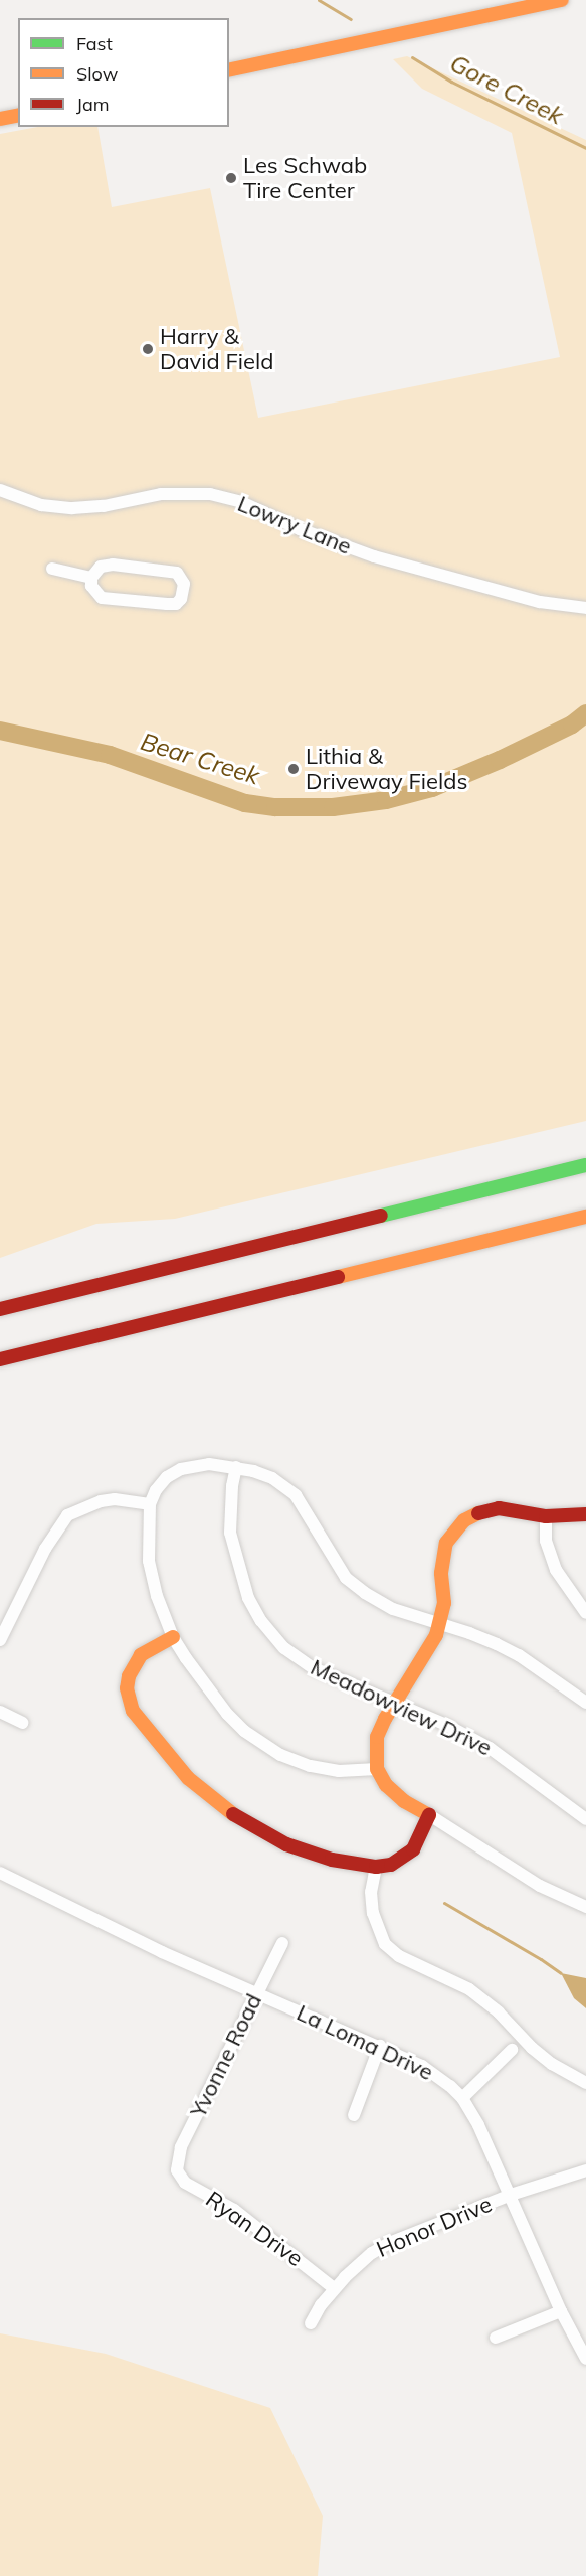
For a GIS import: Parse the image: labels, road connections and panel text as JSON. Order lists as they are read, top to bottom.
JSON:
{
  "streets": {
    "street": [
      "Lowry Lane",
      "Meadowview Drive",
      "La Loma Drive",
      "Yvonne Road",
      "Honor Drive",
      "Ryan Drive"
    ]
  },
  "crossings": [
    ["La Loma Drive", "Yvonne Road"],
    ["La Loma Drive", "Honor Drive"],
    ["Yvonne Road", "Ryan Drive"],
    ["Honor Drive", "Ryan Drive"]
  ],
  "water": ["Gore Creek", "Bear Creek"],
  "places": ["Les Schwab Tire Center", "Harry & David Field", "Lithia & Driveway Fields"],
  "legend": ["Fast", "Slow", "Jam"]
}
